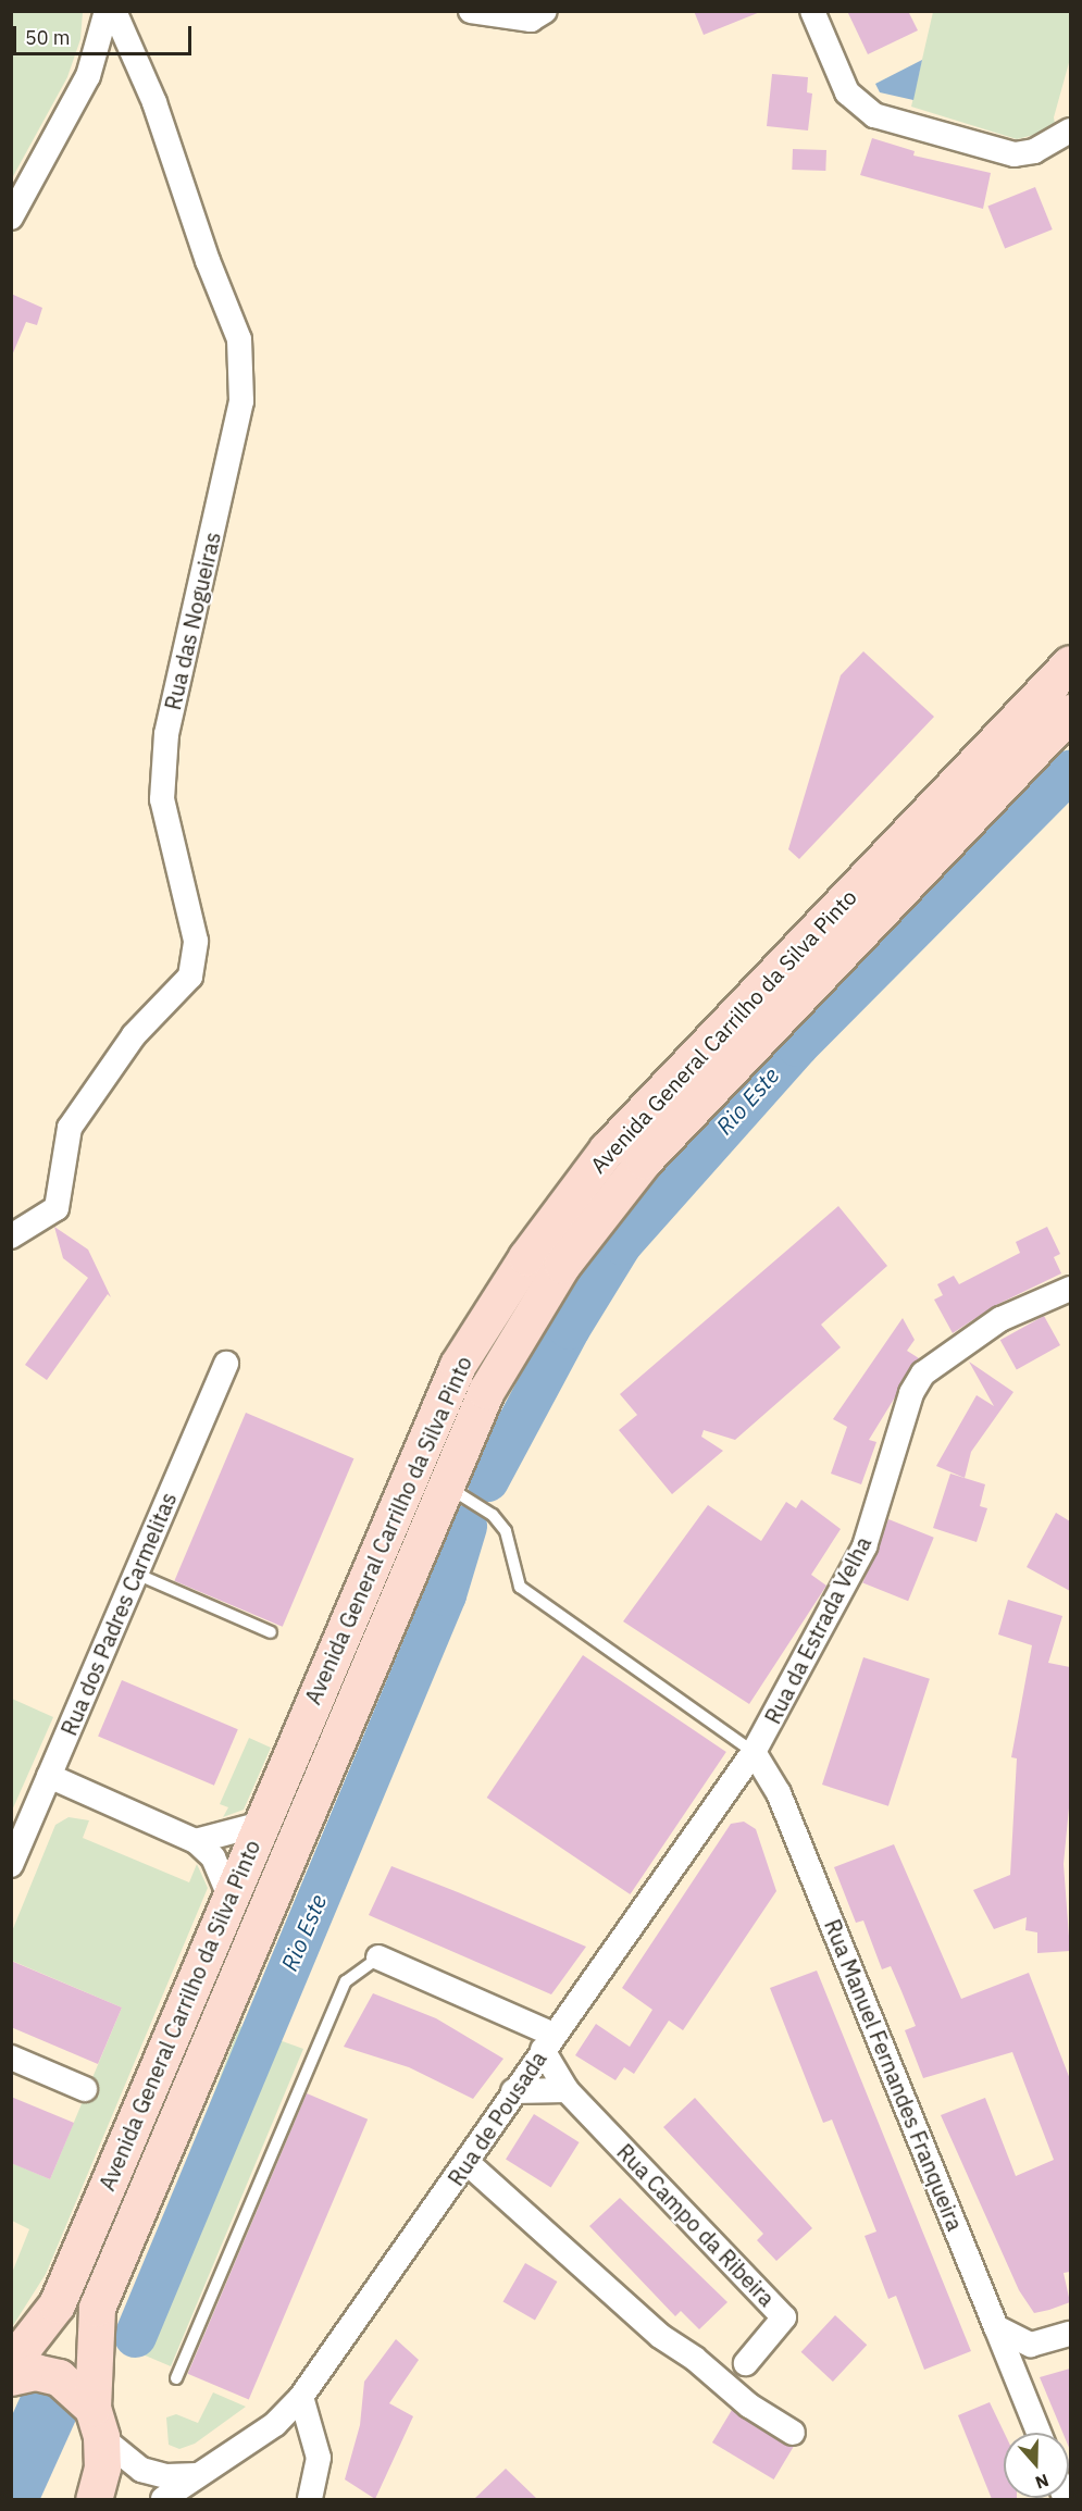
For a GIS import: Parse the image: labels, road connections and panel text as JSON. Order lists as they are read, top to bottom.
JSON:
{
  "streets": {
    "main road": ["Avenida General Carrilho da Silva Pinto"],
    "street": [
      "Rua das Nogueiras",
      "Rua dos Padres Carmelitas",
      "Rua da Estrada Velha",
      "Rua Manuel Fernandes Franqueira",
      "Rua de Pousada",
      "Rua Campo da Ribeira"
    ]
  },
  "crossings": [
    ["Rua da Estrada Velha", "Rua Manuel Fernandes Franqueira"],
    ["Rua da Estrada Velha", "Rua de Pousada"],
    ["Rua Manuel Fernandes Franqueira", "Rua de Pousada"],
    ["Rua de Pousada", "Rua Campo da Ribeira"]
  ],
  "water": ["Rio Este"],
  "scale_bar": "50 m",
  "north": "bottom"
}
